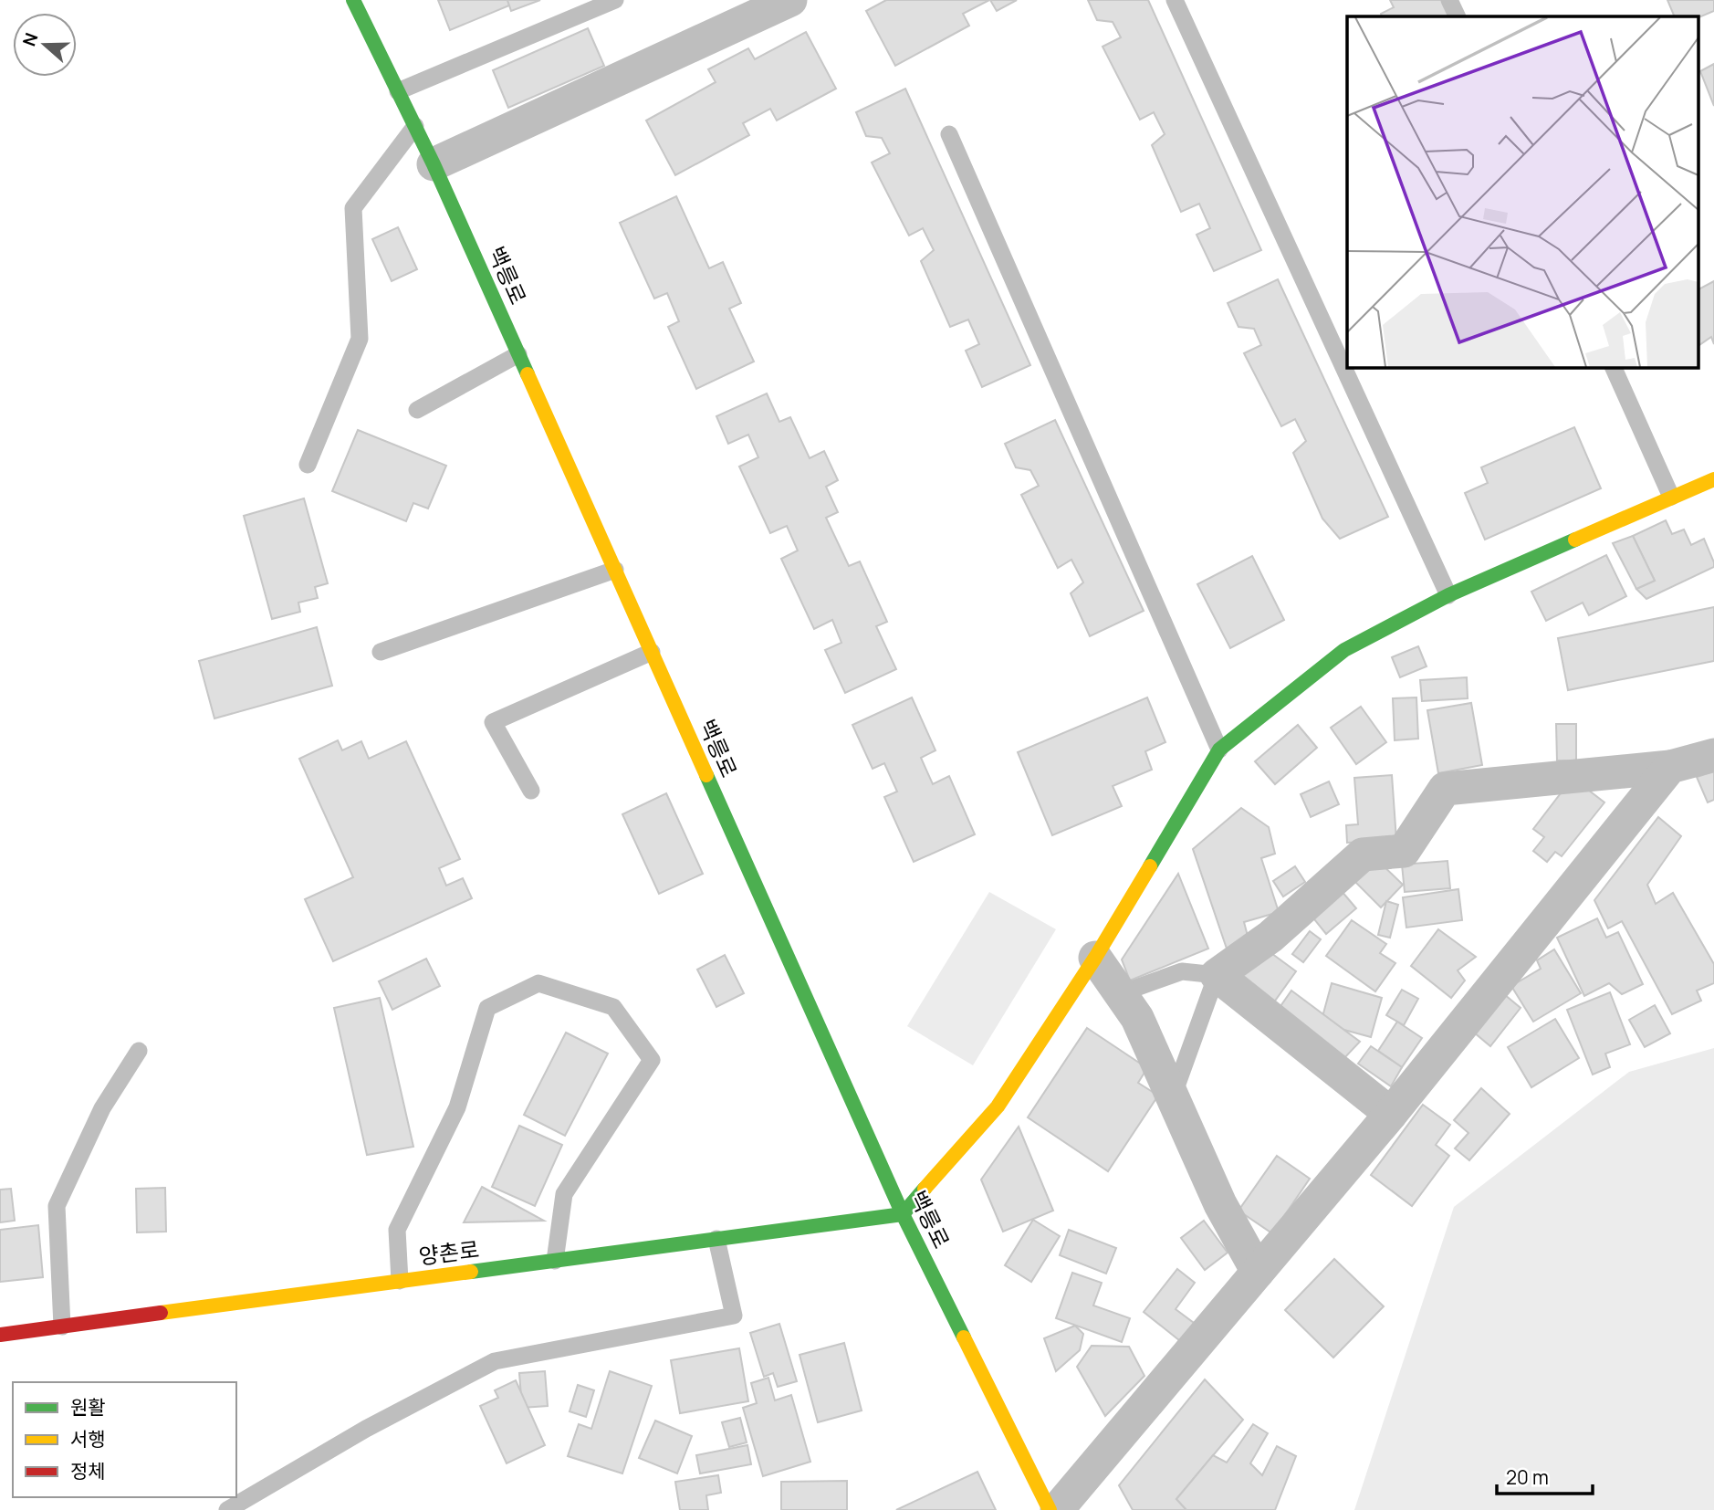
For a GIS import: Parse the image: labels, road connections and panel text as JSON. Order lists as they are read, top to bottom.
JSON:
{
  "streets": {
    "street": ["백릉로", "양촌로"]
  },
  "crossings": [
    ["백릉로", "양촌로"]
  ],
  "legend": ["원활", "서행", "정체"],
  "scale_bar": "20 m",
  "north": "left"
}
